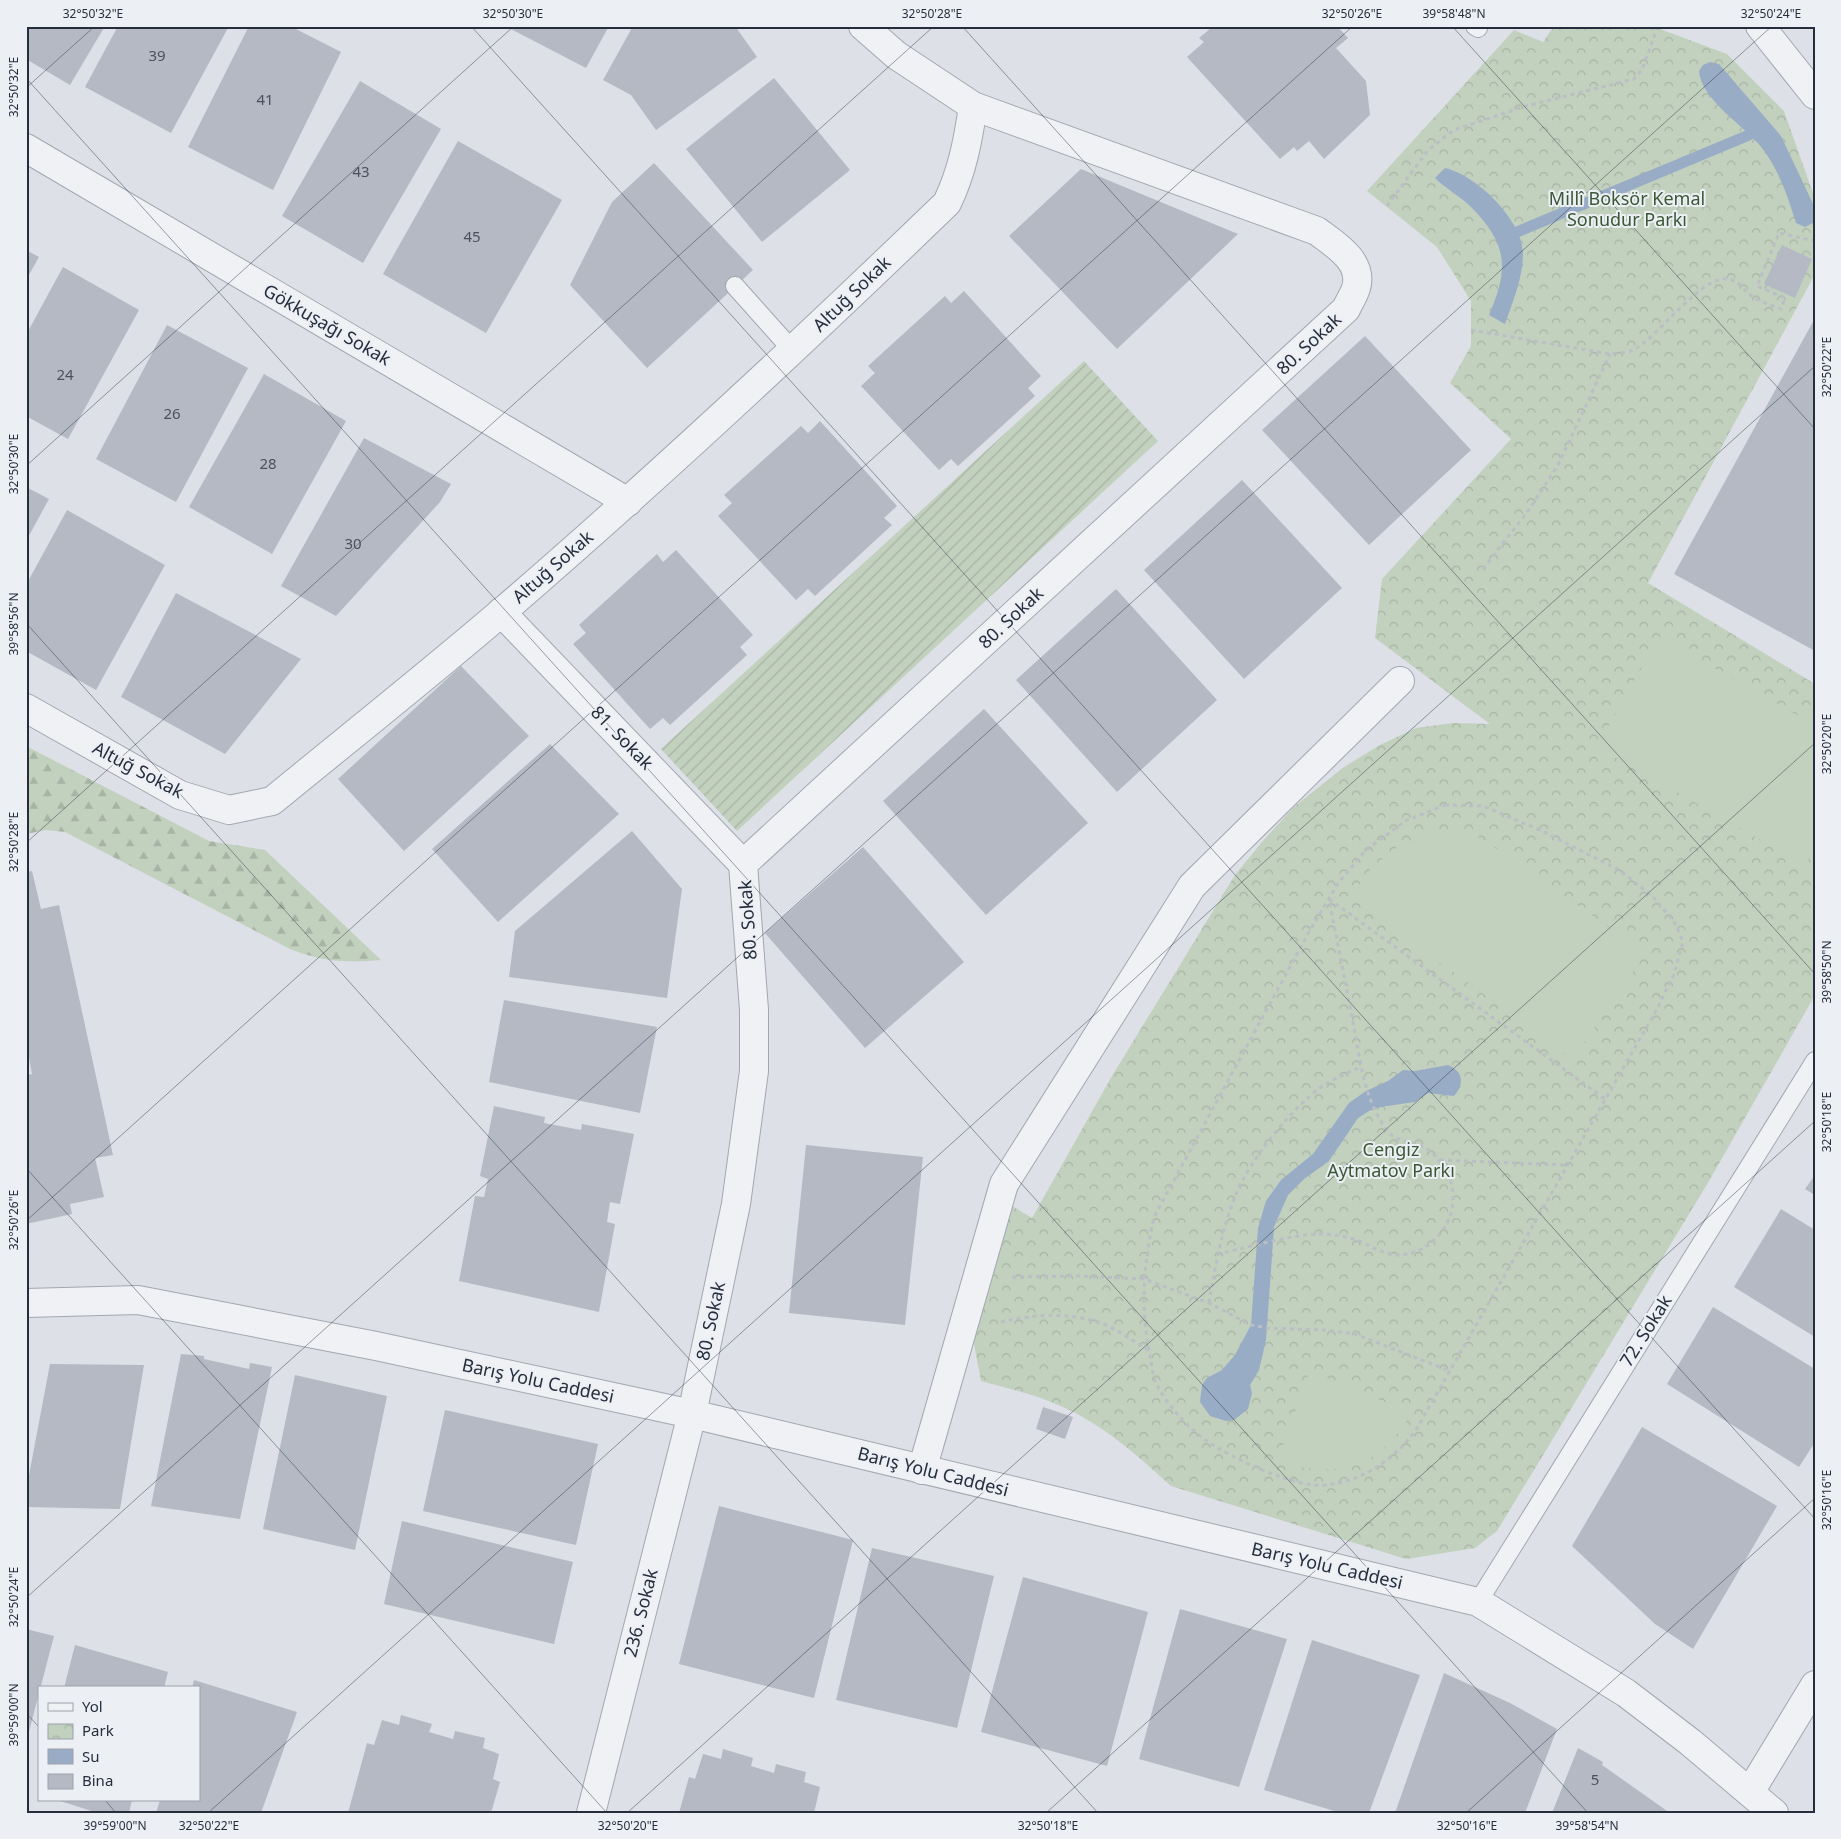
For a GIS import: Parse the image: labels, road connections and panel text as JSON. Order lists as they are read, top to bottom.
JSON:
{
  "streets": {
    "street": [
      "Altuğ Sokak",
      "Gökkuşağı Sokak",
      "80. Sokak",
      "81. Sokak",
      "Barış Yolu Caddesi",
      "236. Sokak"
    ],
    "lane": ["72. Sokak"]
  },
  "crossings": [
    ["Altuğ Sokak", "Gökkuşağı Sokak"],
    ["Altuğ Sokak", "80. Sokak"],
    ["Altuğ Sokak", "81. Sokak"],
    ["80. Sokak", "81. Sokak"],
    ["80. Sokak", "Barış Yolu Caddesi"],
    ["80. Sokak", "236. Sokak"],
    ["72. Sokak", "Barış Yolu Caddesi"],
    ["Barış Yolu Caddesi", "236. Sokak"]
  ],
  "parks": ["Millî Boksör Kemal Sonudur Parkı", "Cengiz Aytmatov Parkı"],
  "house_numbers": [
    "39",
    "41",
    "43",
    "45",
    "24",
    "26",
    "28",
    "30",
    "5"
  ],
  "legend": [
    "Yol",
    "Park",
    "Su",
    "Bina"
  ],
  "coordinates": [
    "32°50'32\"E",
    "32°50'30\"E",
    "32°50'28\"E",
    "32°50'26\"E",
    "39°58'48\"N",
    "32°50'24\"E",
    "32°50'22\"E",
    "39°58'56\"N",
    "32°50'20\"E",
    "39°58'50\"N",
    "32°50'18\"E",
    "32°50'16\"E",
    "39°59'00\"N",
    "39°58'54\"N"
  ]
}
